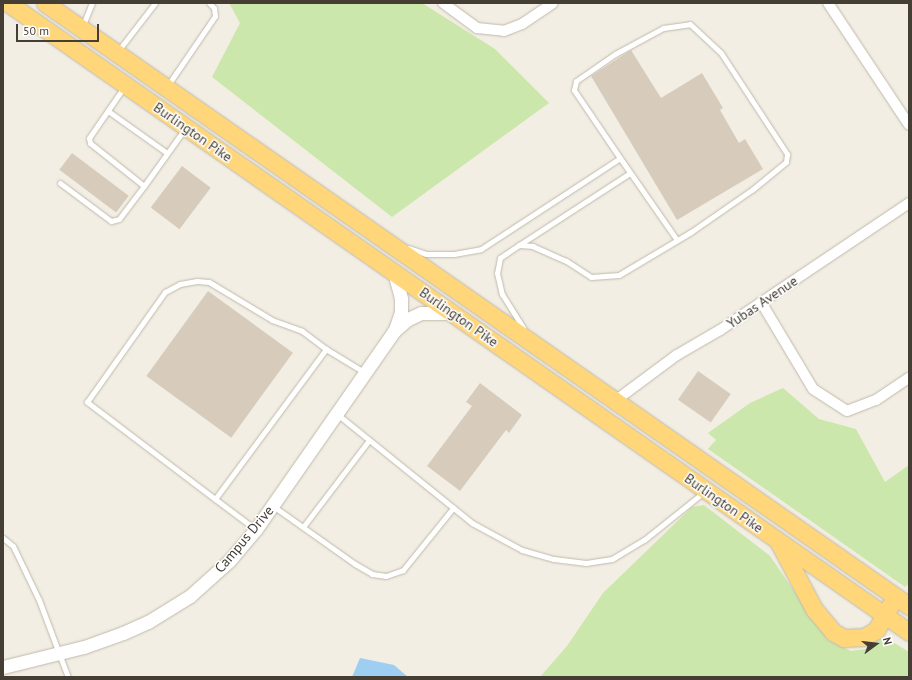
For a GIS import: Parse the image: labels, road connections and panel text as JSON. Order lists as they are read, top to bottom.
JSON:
{
  "streets": {
    "highway": ["Burlington Pike"],
    "street": ["Yubas Avenue", "Campus Drive"]
  },
  "crossings": [
    ["Burlington Pike", "Yubas Avenue"],
    ["Burlington Pike", "Campus Drive"]
  ],
  "scale_bar": "50 m",
  "north": "right"
}
